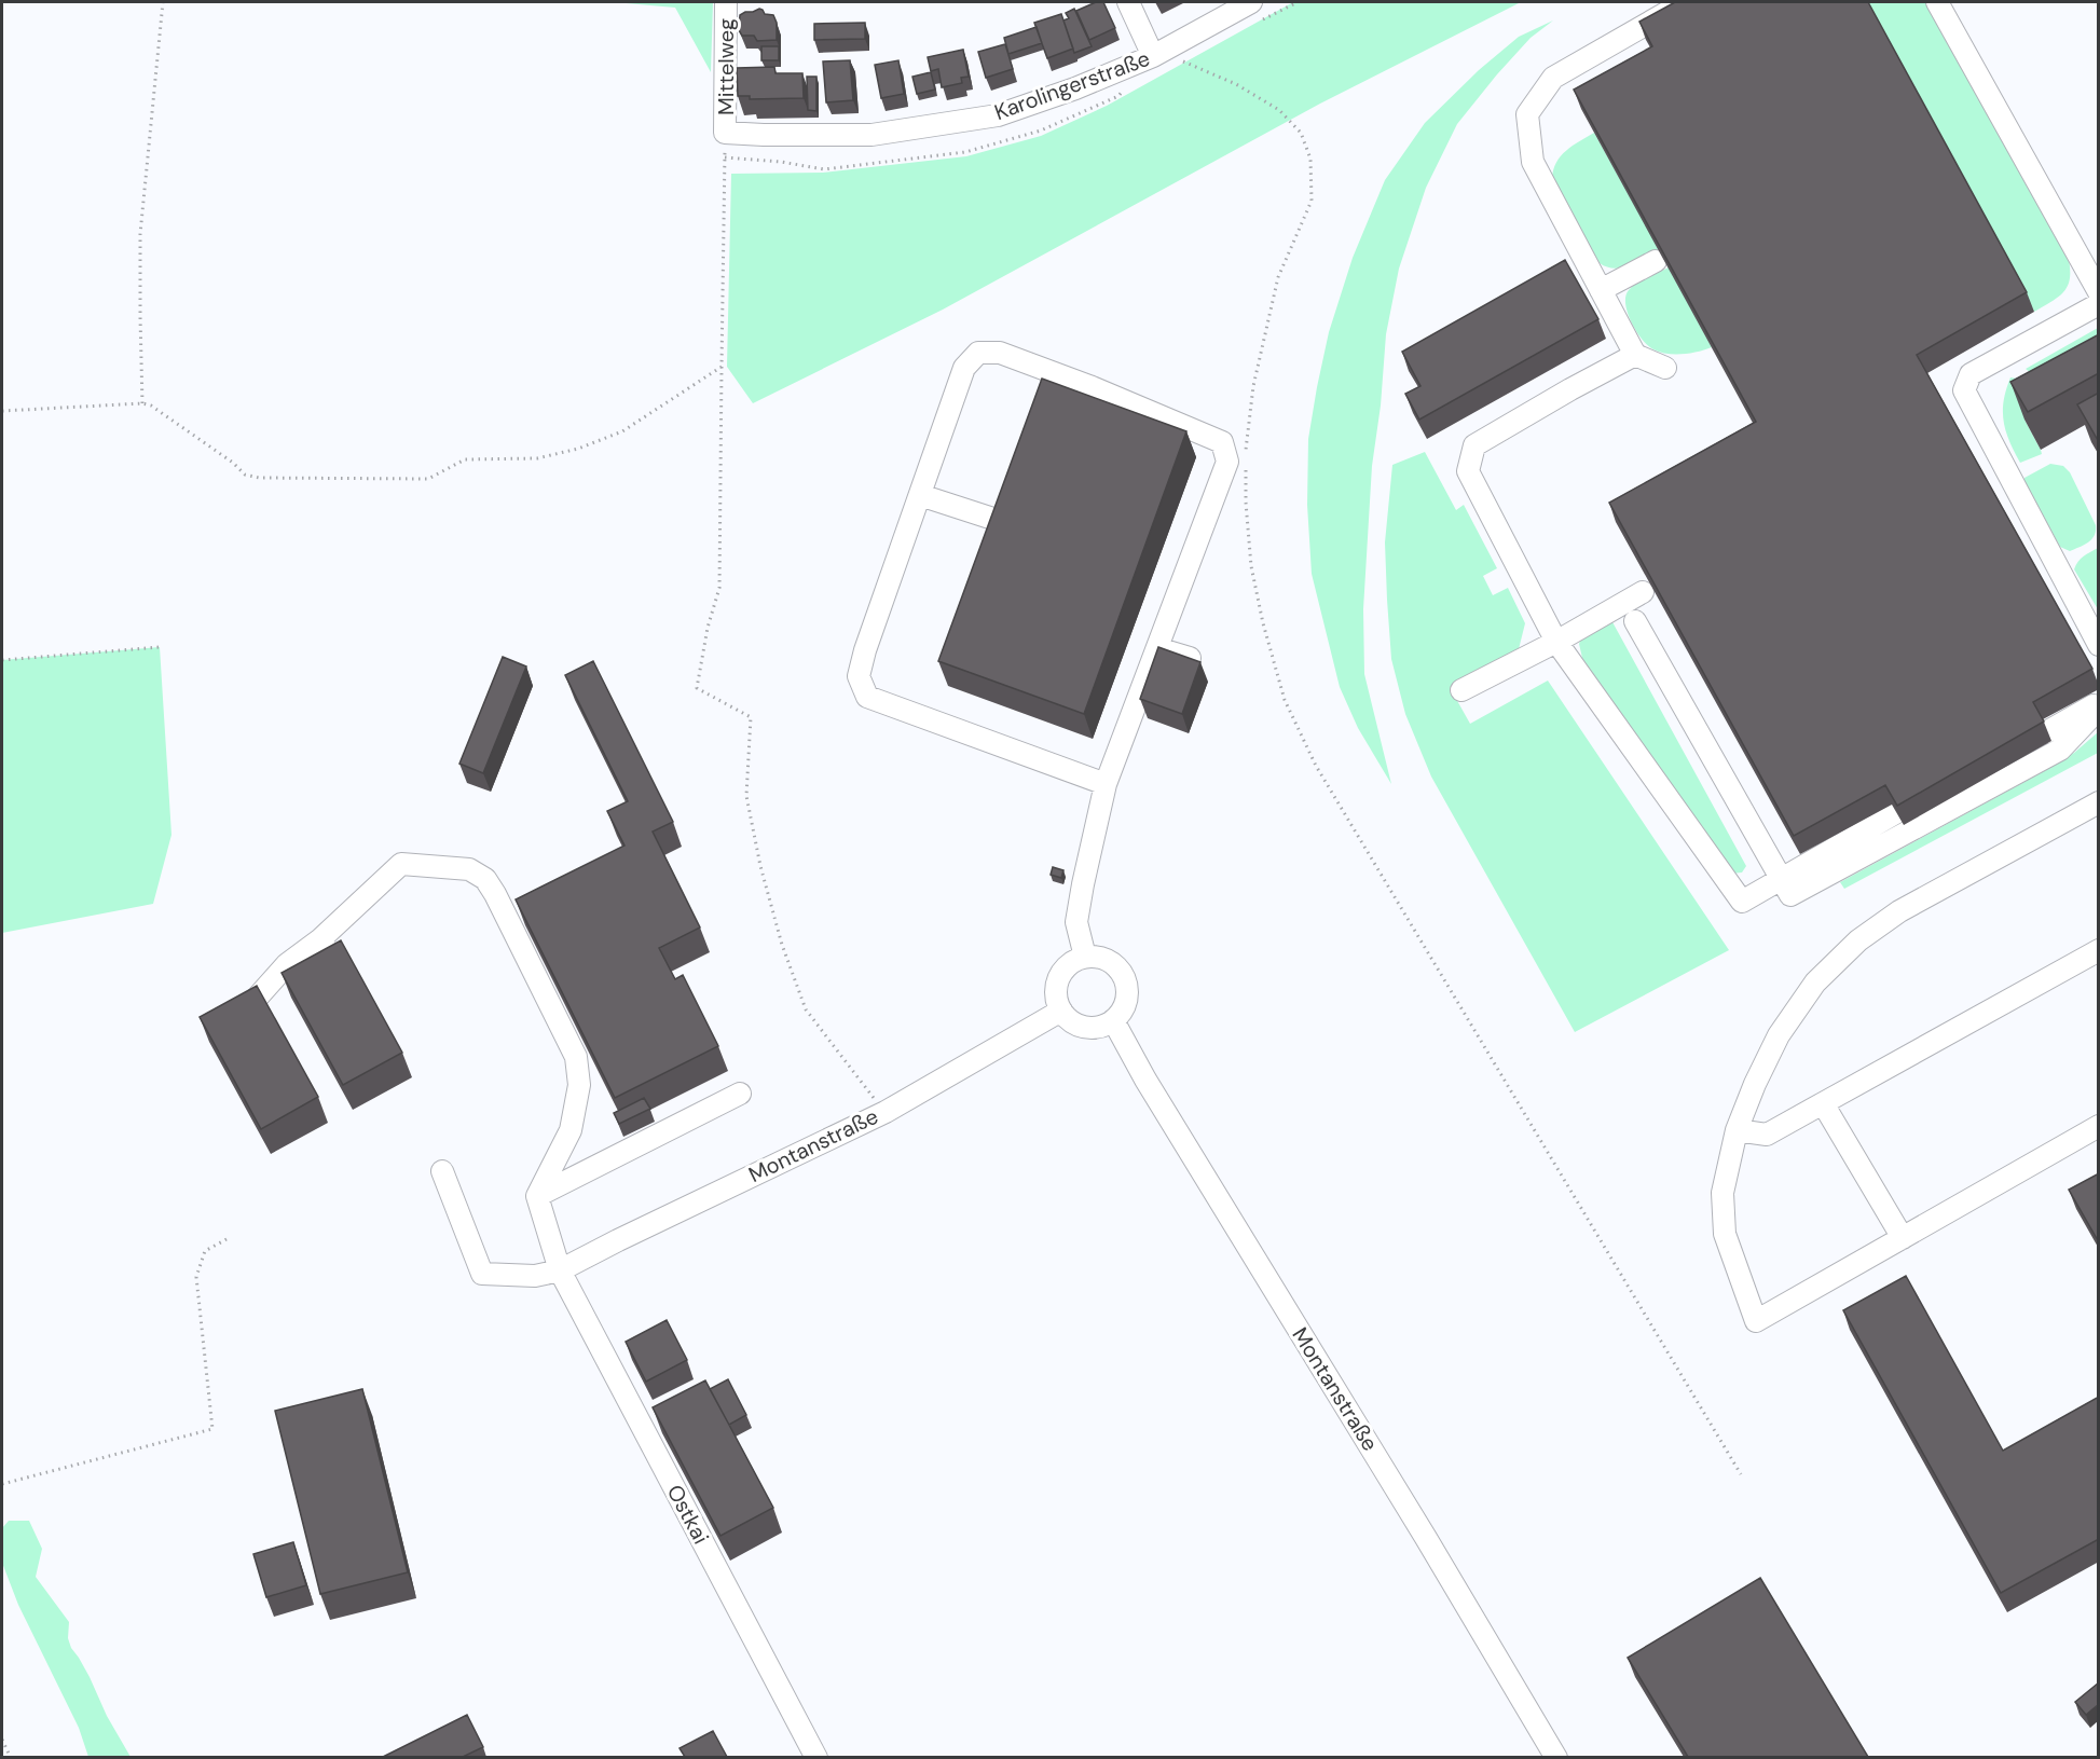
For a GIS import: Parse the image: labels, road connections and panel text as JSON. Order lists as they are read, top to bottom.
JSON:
{
  "streets": {
    "street": [
      "Mittelweg",
      "Karolingerstraße",
      "Montanstraße",
      "Ostkai"
    ]
  },
  "crossings": [
    ["Mittelweg", "Karolingerstraße"],
    ["Montanstraße", "Ostkai"]
  ]
}
